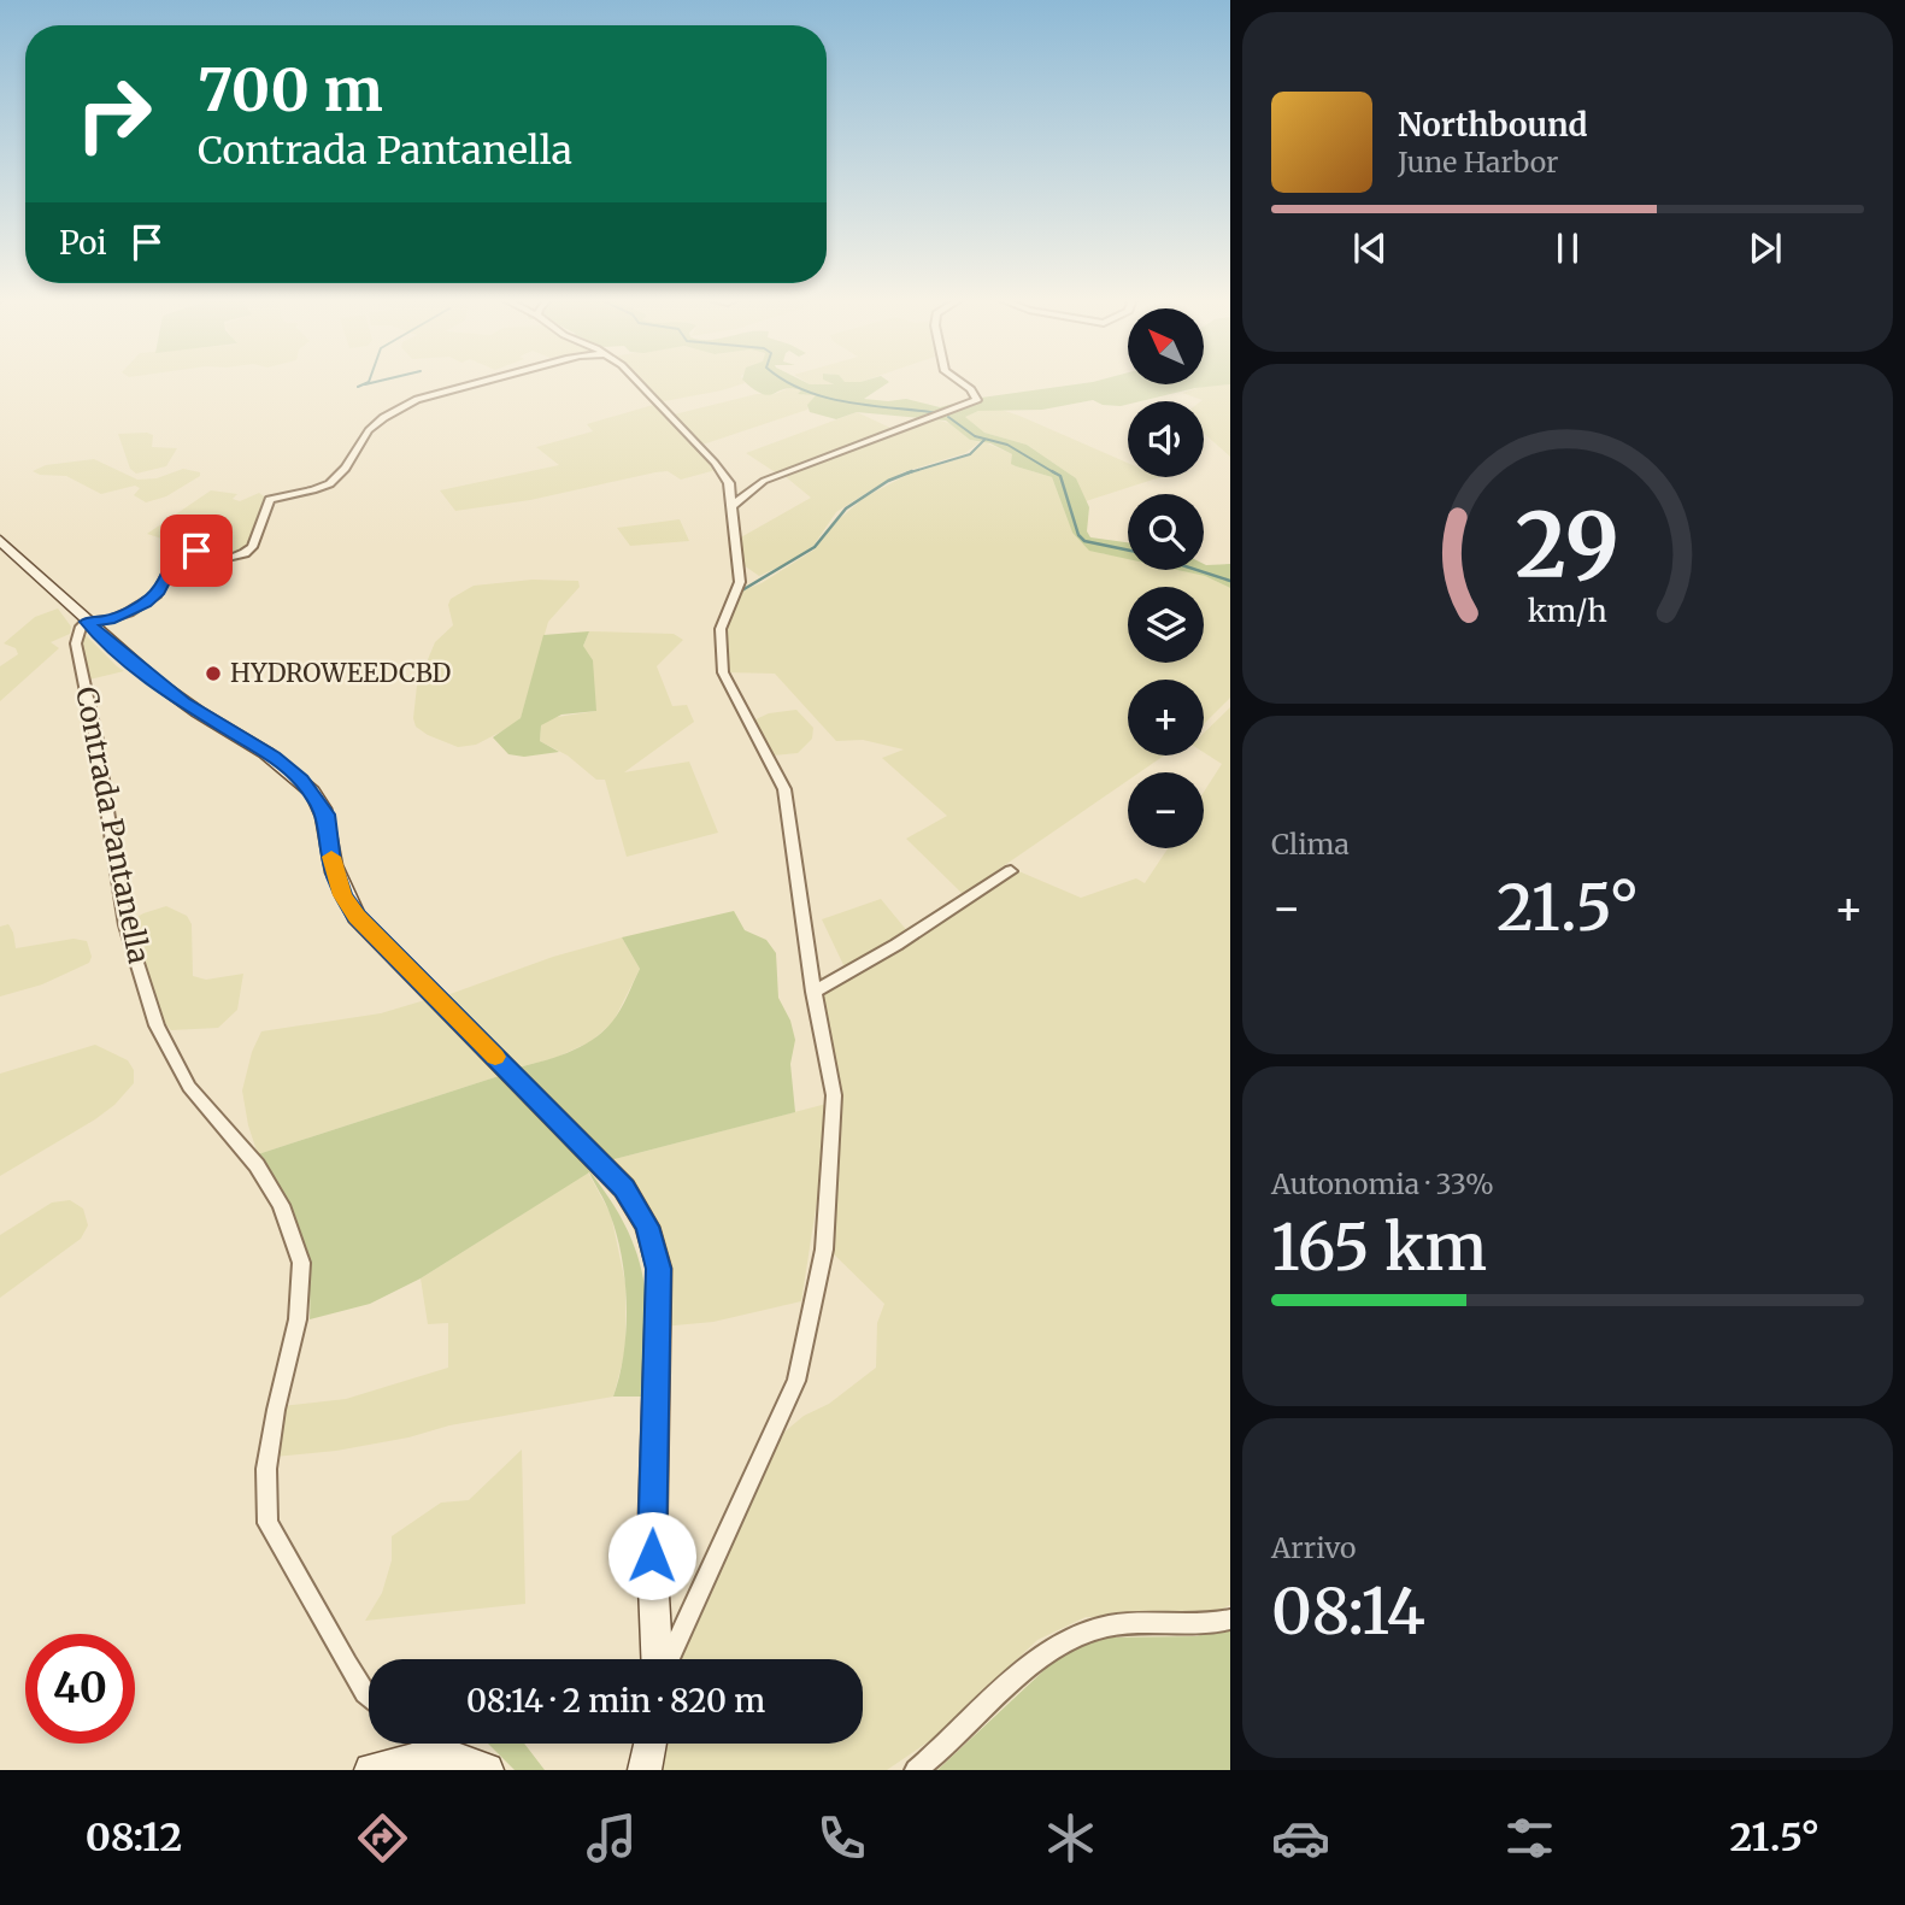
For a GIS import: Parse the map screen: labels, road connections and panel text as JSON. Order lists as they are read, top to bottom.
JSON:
{
  "streets": {
    "street": ["Contrada Pantanella"]
  },
  "places": ["HYDROWEEDCBD"],
  "north": "top left",
  "page": {
    "turn": ["700 m", "Contrada Pantanella"],
    "song": ["Northbound", "June Harbor"],
    "then": "Poi",
    "map_buttons": ["+", "−"],
    "tile": [
      "Clima",
      ["Autonomia · 33%", "165 km"],
      ["Arrivo", "08:14"]
    ],
    "heat": ["−", "21.5°", "+"],
    "limit": "40",
    "trip": "08:14 · 2 min · 820 m",
    "tabs": ["08:12", "21.5°"],
    "gauge": ["29", "km/h"]
  }
}
